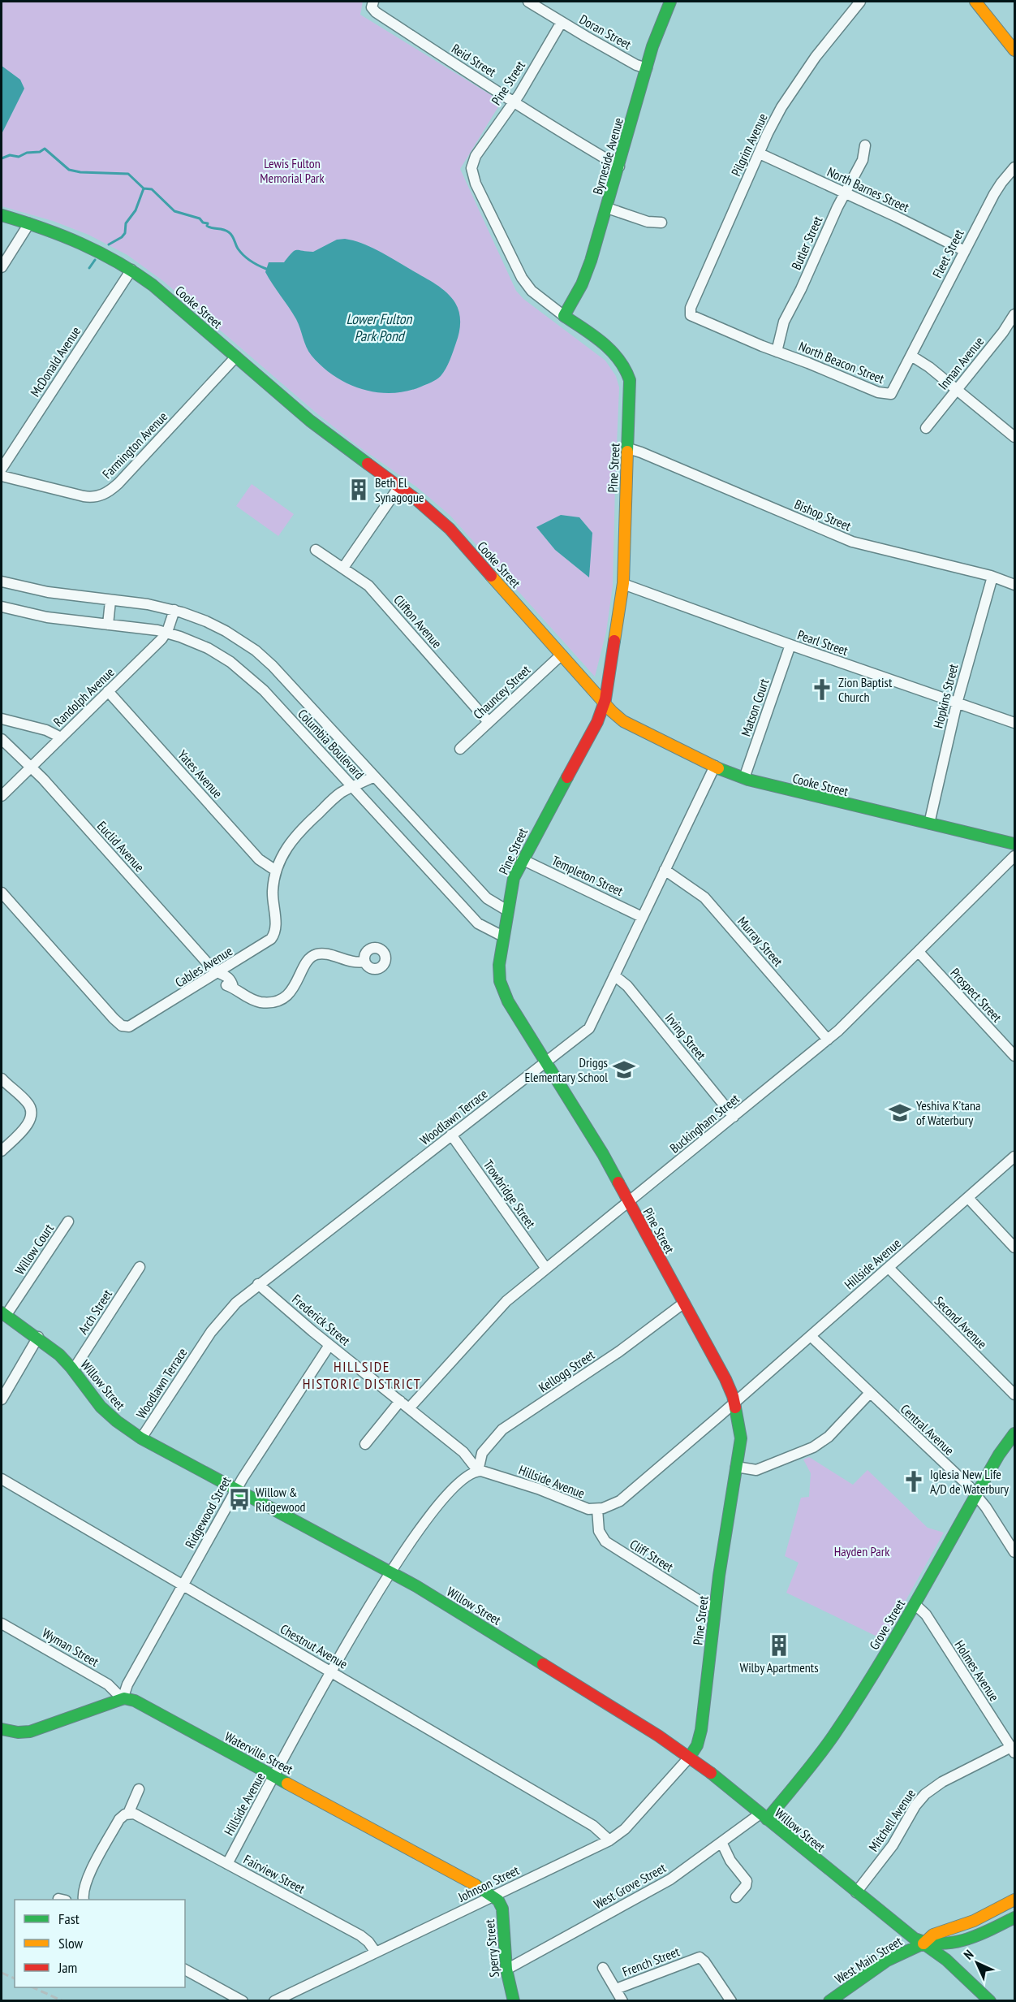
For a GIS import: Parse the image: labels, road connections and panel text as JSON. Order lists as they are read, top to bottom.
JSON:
{
  "streets": {
    "street": [
      "Doran Street",
      "Reid Street",
      "Pine Street",
      "Pilgrim Avenue",
      "Byrneside Avenue",
      "North Barnes Street",
      "Butler Street",
      "Fleet Street",
      "Cooke Street",
      "McDonald Avenue",
      "North Beacon Street",
      "Inman Avenue",
      "Farmington Avenue",
      "Bishop Street",
      "Clifton Avenue",
      "Pearl Street",
      "Chauncey Street",
      "Hopkins Street",
      "Randolph Avenue",
      "Matson Court",
      "Columbia Boulevard",
      "Yates Avenue",
      "Euclid Avenue",
      "Templeton Street",
      "Murray Street",
      "Cables Avenue",
      "Prospect Street",
      "Irving Street",
      "Woodlawn Terrace",
      "Buckingham Street",
      "Trowbridge Street",
      "Willow Court",
      "Hillside Avenue",
      "Arch Street",
      "Frederick Street",
      "Second Avenue",
      "Kellogg Street",
      "Willow Street",
      "Central Avenue",
      "Ridgewood Street",
      "Cliff Street",
      "Grove Street",
      "Chestnut Avenue",
      "Wyman Street",
      "Holmes Avenue",
      "Waterville Street",
      "Mitchell Avenue",
      "Fairview Street",
      "Johnson Street",
      "West Grove Street",
      "Sperry Street",
      "West Main Street",
      "French Street"
    ]
  },
  "crossings": [
    ["Doran Street", "Pine Street"],
    ["Doran Street", "Byrneside Avenue"],
    ["Reid Street", "Pine Street"],
    ["Reid Street", "Byrneside Avenue"],
    ["Pine Street", "Byrneside Avenue"],
    ["Pine Street", "Cooke Street"],
    ["Pine Street", "Bishop Street"],
    ["Pine Street", "Pearl Street"],
    ["Pine Street", "Columbia Boulevard"],
    ["Pine Street", "Templeton Street"],
    ["Pine Street", "Woodlawn Terrace"],
    ["Pine Street", "Buckingham Street"],
    ["Pine Street", "Hillside Avenue"],
    ["Pine Street", "Kellogg Street"],
    ["Pine Street", "Willow Street"],
    ["Pine Street", "Cliff Street"],
    ["Pine Street", "Johnson Street"],
    ["Pilgrim Avenue", "North Barnes Street"],
    ["Pilgrim Avenue", "North Beacon Street"],
    ["North Barnes Street", "Butler Street"],
    ["North Barnes Street", "Fleet Street"],
    ["Butler Street", "North Beacon Street"],
    ["Fleet Street", "North Beacon Street"],
    ["Cooke Street", "McDonald Avenue"],
    ["Cooke Street", "Farmington Avenue"],
    ["Cooke Street", "Chauncey Street"],
    ["Cooke Street", "Hopkins Street"],
    ["Cooke Street", "Matson Court"],
    ["Cooke Street", "Woodlawn Terrace"],
    ["Bishop Street", "Hopkins Street"],
    ["Clifton Avenue", "Chauncey Street"],
    ["Pearl Street", "Hopkins Street"],
    ["Pearl Street", "Matson Court"],
    ["Randolph Avenue", "Columbia Boulevard"],
    ["Randolph Avenue", "Yates Avenue"],
    ["Randolph Avenue", "Euclid Avenue"],
    ["Columbia Boulevard", "Cables Avenue"],
    ["Yates Avenue", "Cables Avenue"],
    ["Euclid Avenue", "Cables Avenue"],
    ["Templeton Street", "Woodlawn Terrace"],
    ["Murray Street", "Woodlawn Terrace"],
    ["Murray Street", "Buckingham Street"],
    ["Prospect Street", "Buckingham Street"],
    ["Irving Street", "Woodlawn Terrace"],
    ["Irving Street", "Buckingham Street"],
    ["Woodlawn Terrace", "Trowbridge Street"],
    ["Woodlawn Terrace", "Frederick Street"],
    ["Woodlawn Terrace", "Willow Street"],
    ["Buckingham Street", "Trowbridge Street"],
    ["Buckingham Street", "Frederick Street"],
    ["Willow Court", "Willow Street"],
    ["Hillside Avenue", "Frederick Street"],
    ["Hillside Avenue", "Second Avenue"],
    ["Hillside Avenue", "Kellogg Street"],
    ["Hillside Avenue", "Willow Street"],
    ["Hillside Avenue", "Central Avenue"],
    ["Hillside Avenue", "Cliff Street"],
    ["Hillside Avenue", "Chestnut Avenue"],
    ["Hillside Avenue", "Waterville Street"],
    ["Hillside Avenue", "Fairview Street"],
    ["Arch Street", "Willow Street"],
    ["Frederick Street", "Kellogg Street"],
    ["Frederick Street", "Ridgewood Street"],
    ["Willow Street", "Ridgewood Street"],
    ["Willow Street", "Grove Street"],
    ["Willow Street", "Mitchell Avenue"],
    ["Willow Street", "Johnson Street"],
    ["Willow Street", "West Grove Street"],
    ["Willow Street", "West Main Street"],
    ["Central Avenue", "Grove Street"],
    ["Ridgewood Street", "Chestnut Avenue"],
    ["Ridgewood Street", "Wyman Street"],
    ["Ridgewood Street", "Waterville Street"],
    ["Grove Street", "Holmes Avenue"],
    ["Grove Street", "West Grove Street"],
    ["Chestnut Avenue", "Johnson Street"],
    ["Wyman Street", "Waterville Street"],
    ["Holmes Avenue", "Mitchell Avenue"],
    ["Waterville Street", "Johnson Street"],
    ["Waterville Street", "Sperry Street"],
    ["Fairview Street", "Johnson Street"],
    ["Johnson Street", "Sperry Street"],
    ["West Grove Street", "Sperry Street"]
  ],
  "districts": ["HILLSIDE HISTORIC DISTRICT"],
  "water": ["Lower Fulton Park Pond"],
  "parks": ["Lewis Fulton Memorial Park", "Hayden Park"],
  "places": {
    "building": ["Beth El Synagogue", "Wilby Apartments"],
    "church": ["Zion Baptist Church", "Iglesia New Life A/D de Waterbury"],
    "school or university": ["Driggs Elementary School", "Yeshiva K’tana of Waterbury"],
    "bus stop": ["Willow & Ridgewood"]
  },
  "legend": ["Fast", "Slow", "Jam"],
  "north": "top left"
}
